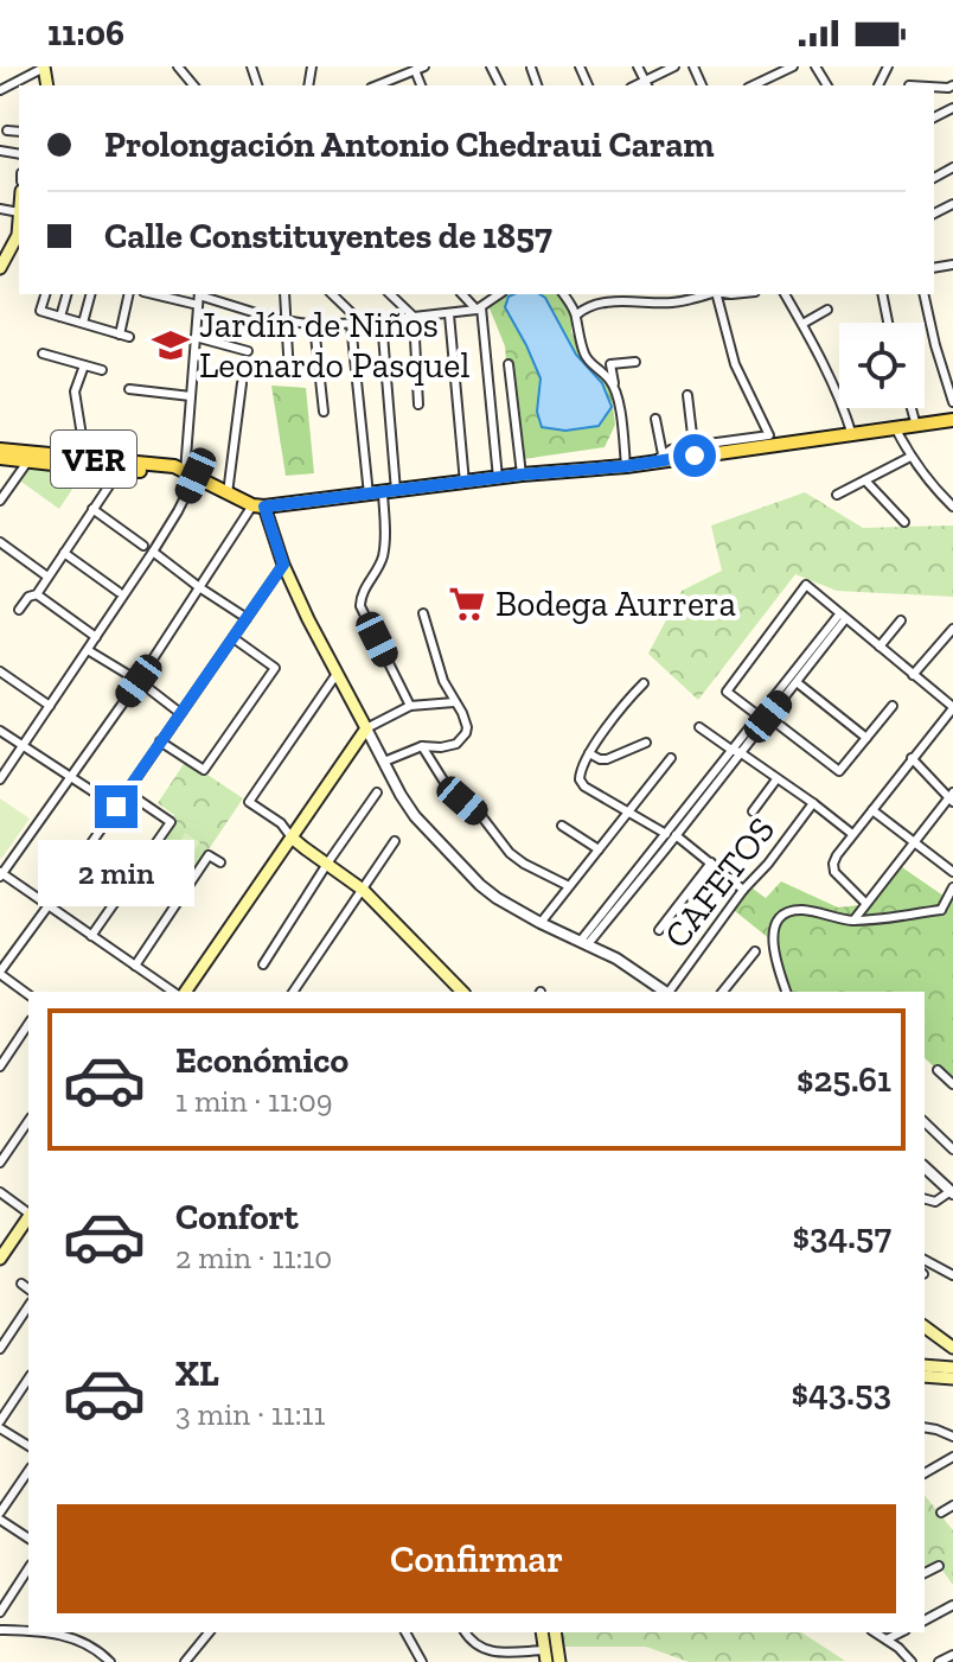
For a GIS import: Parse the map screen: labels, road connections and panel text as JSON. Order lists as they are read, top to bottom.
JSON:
{
  "streets": {
    "main road": ["VER"],
    "street": ["CAFETOS"]
  },
  "places": {
    "school or university": ["Jardín de Niños Leonardo Pasquel"],
    "supermarket": ["Bodega Aurrera"]
  },
  "page": {
    "status": "11:06",
    "banner": ["Prolongación Antonio Chedraui Caram", "Calle Constituyentes de 1857"],
    "bubble": "2 min",
    "list": [
      {
        "name": "Económico",
        "note": "1 min · 11:09",
        "value": "$25.61"
      },
      {
        "name": "Confort",
        "note": "2 min · 11:10",
        "value": "$34.57"
      },
      {
        "name": "XL",
        "note": "3 min · 11:11",
        "value": "$43.53"
      }
    ],
    "buttons": "Confirmar"
  }
}
